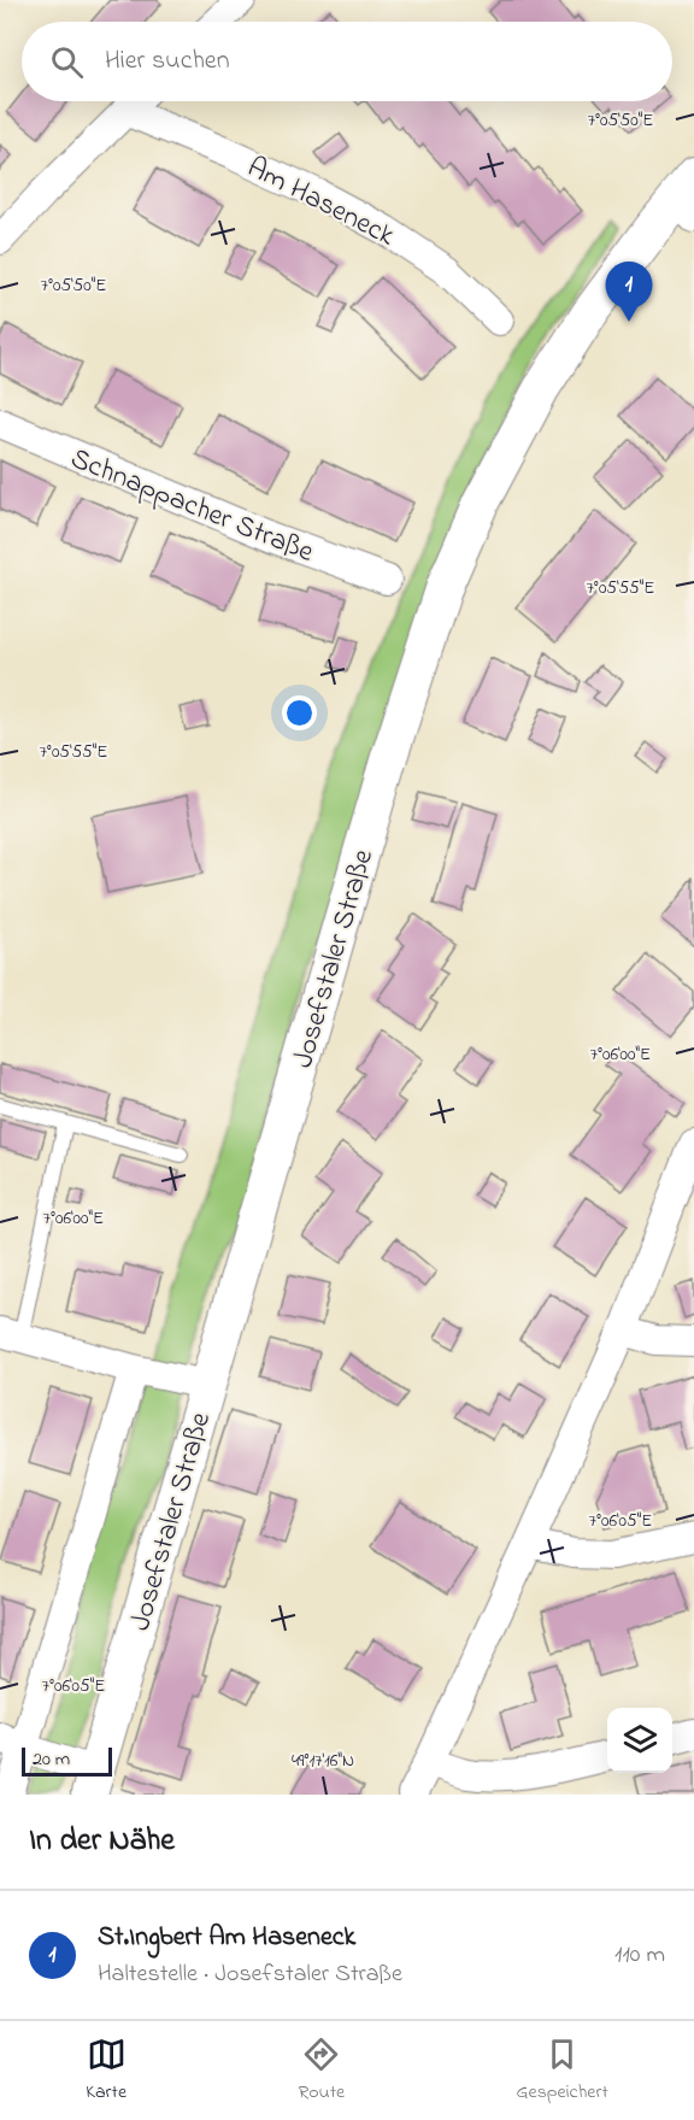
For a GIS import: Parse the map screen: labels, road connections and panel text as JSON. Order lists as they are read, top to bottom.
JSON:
{
  "streets": {
    "street": ["Am Haseneck", "Schnappacher Straße", "Josefstaler Straße"]
  },
  "scale_bar": "20 m",
  "page": {
    "search": "Hier suchen",
    "pins": "1",
    "scale": "20 m",
    "heading": "In der Nähe",
    "list": [
      {
        "mark": "1",
        "name": "St.Ingbert Am Haseneck",
        "note": "Haltestelle · Josefstaler Straße",
        "value": "110 m"
      }
    ],
    "nav": ["Karte", "Route", "Gespeichert"]
  },
  "coordinates": [
    "7°05'50\"E",
    "7°05'55\"E",
    "7°06'00\"E",
    "7°06'05\"E",
    "49°17'16\"N"
  ]
}
